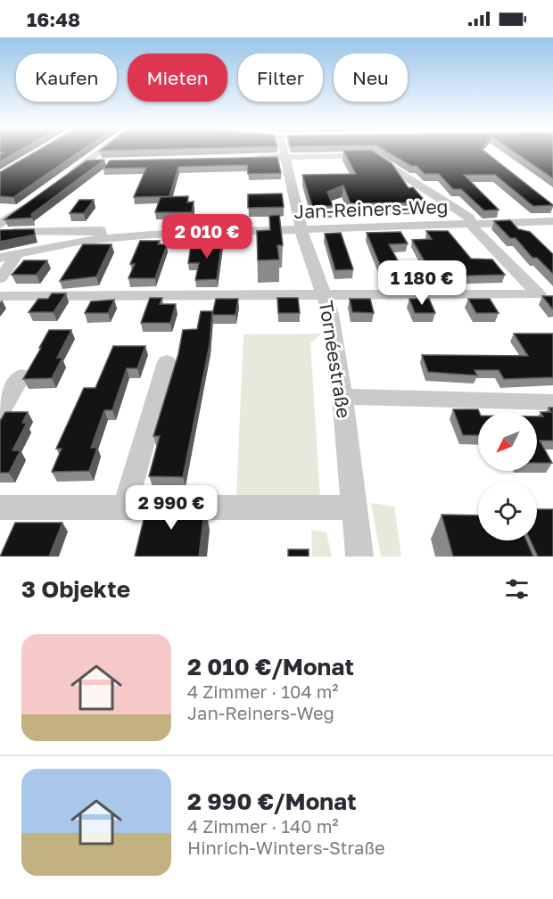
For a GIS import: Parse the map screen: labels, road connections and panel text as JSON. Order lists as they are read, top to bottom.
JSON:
{
  "streets": {
    "street": ["Jan-Reiners-Weg", "Tornéestraße"]
  },
  "crossings": [
    ["Jan-Reiners-Weg", "Tornéestraße"]
  ],
  "north": "bottom left",
  "page": {
    "status": "16:48",
    "chip": [
      "Kaufen",
      "Mieten",
      "Filter",
      "Neu"
    ],
    "price": ["2 010 €", "1 180 €", "2 990 €"],
    "heading": "3 Objekte",
    "list": [
      {
        "name": "2 010 €/Monat",
        "note": "4 Zimmer · 104 m² · Jan-Reiners-Weg"
      },
      {
        "name": "2 990 €/Monat",
        "note": "4 Zimmer · 140 m² · Hinrich-Winters-Straße"
      }
    ]
  }
}
